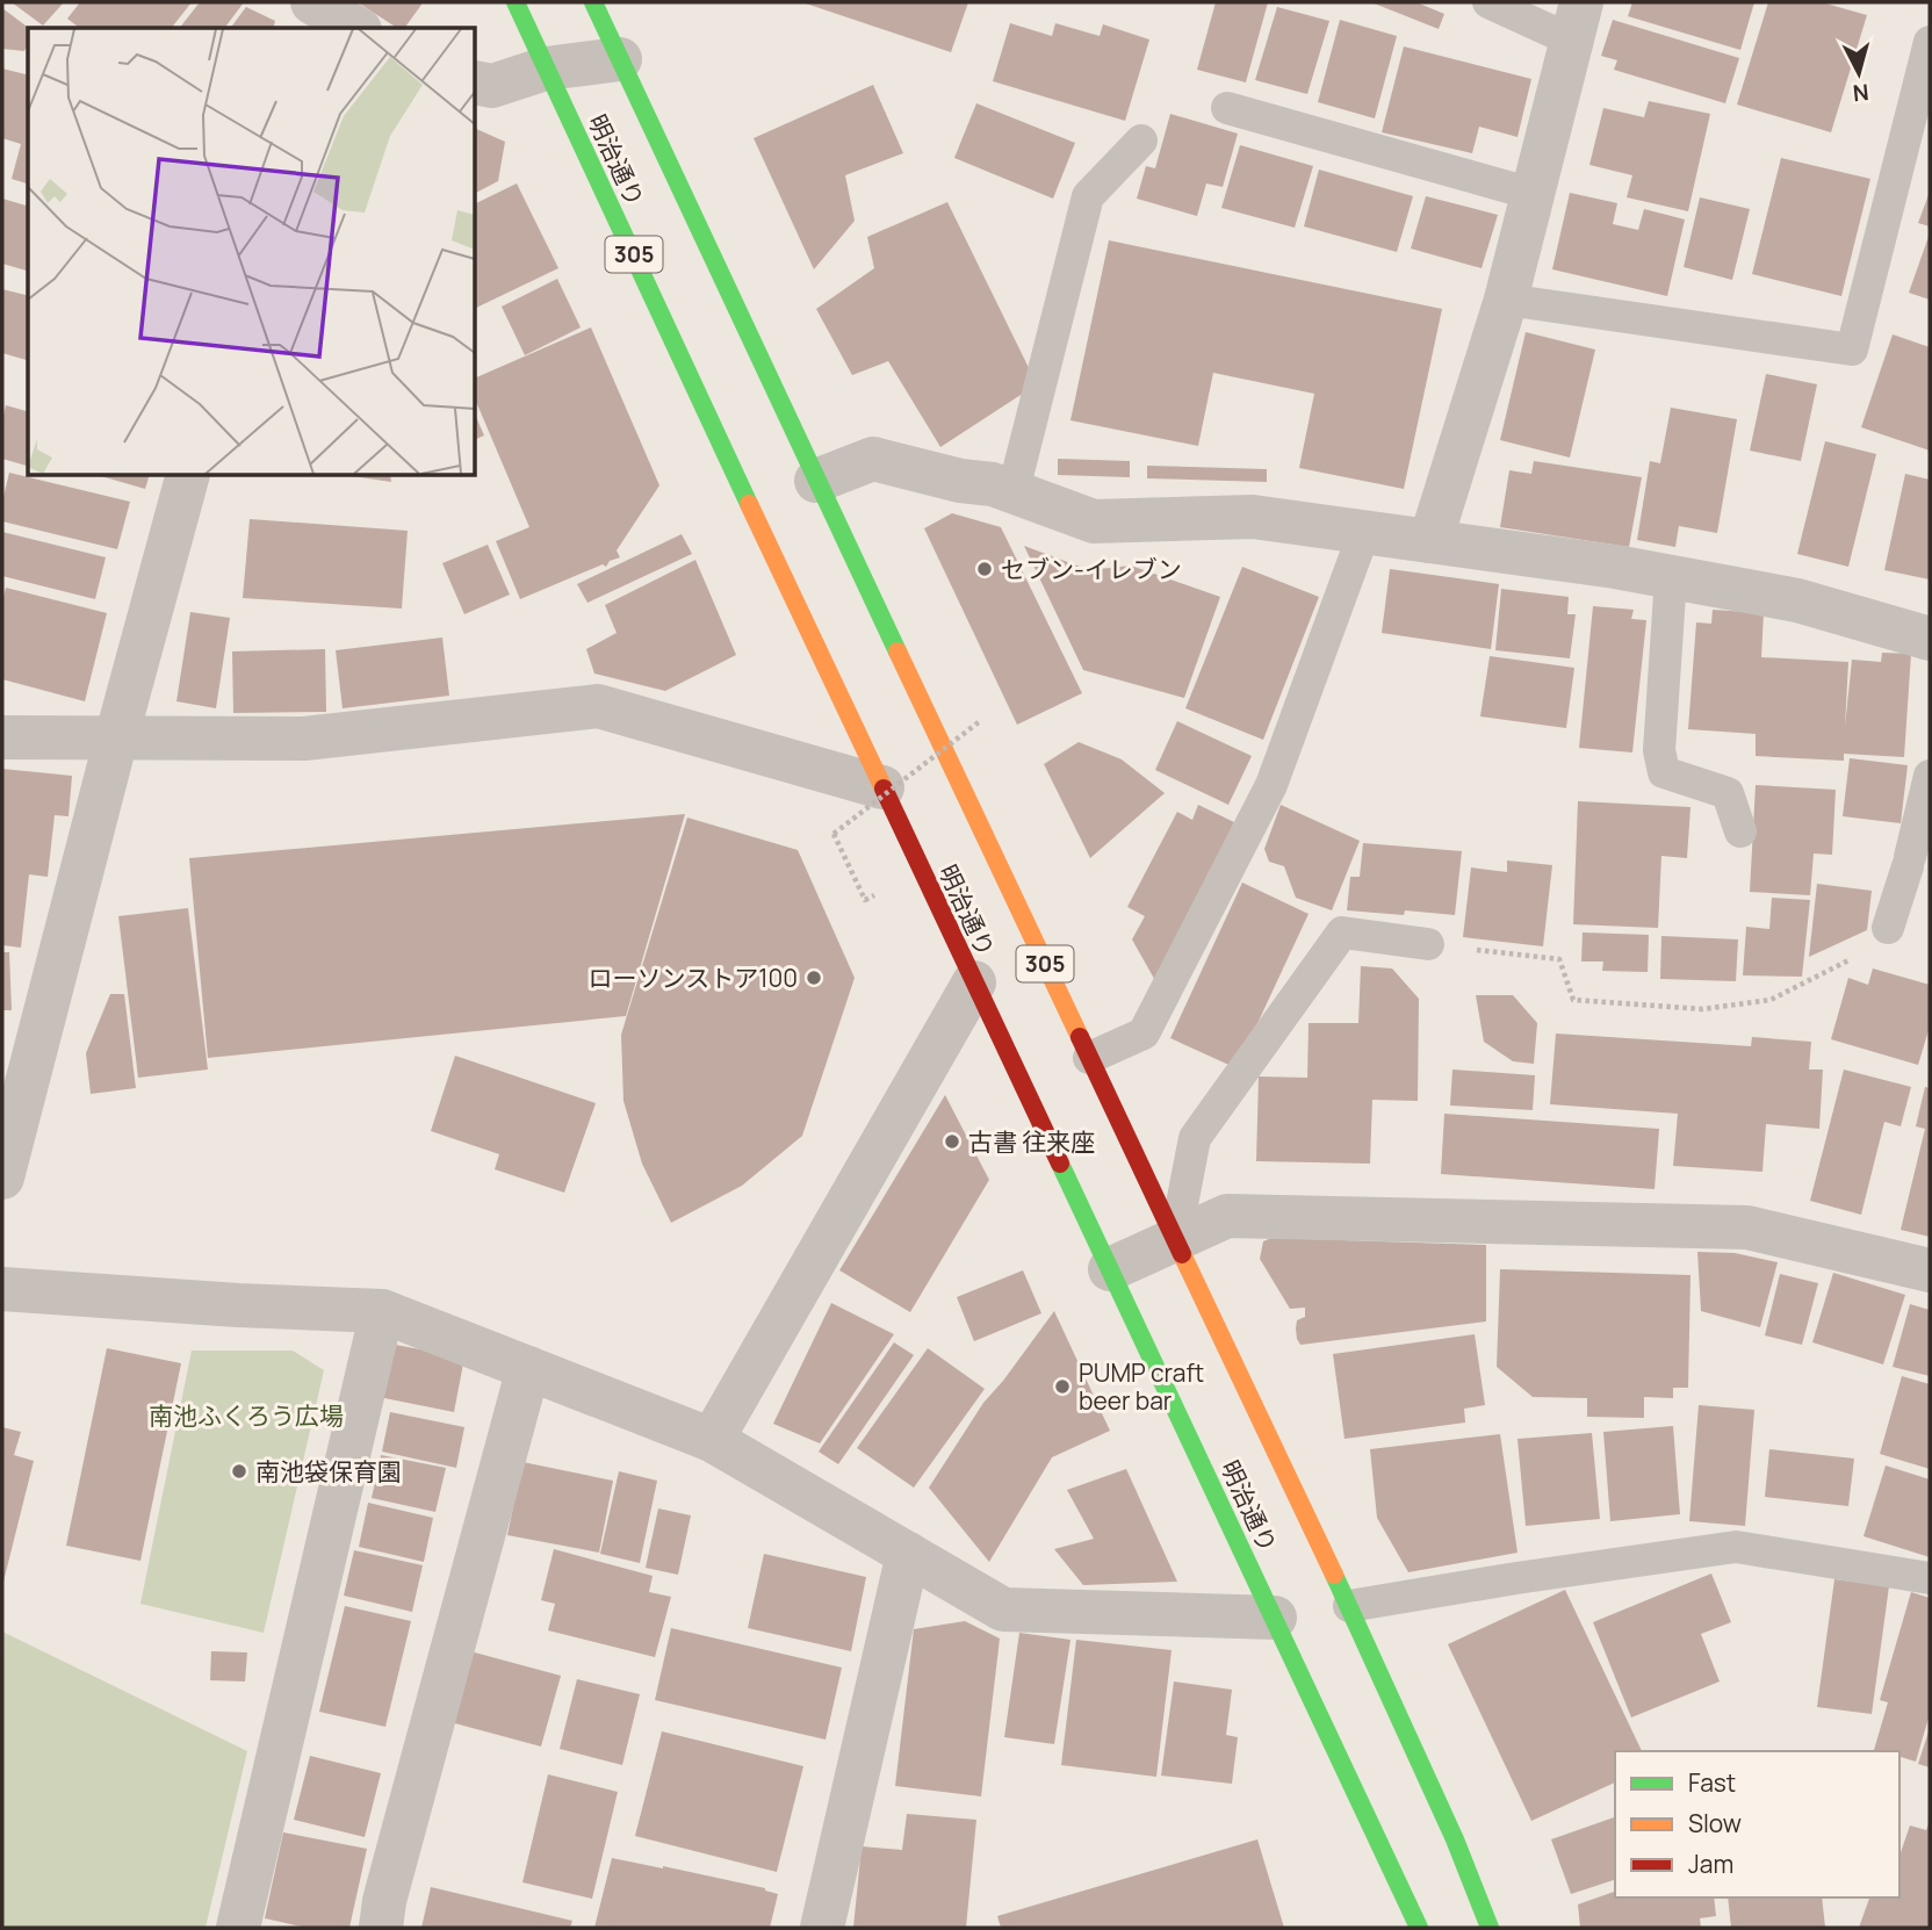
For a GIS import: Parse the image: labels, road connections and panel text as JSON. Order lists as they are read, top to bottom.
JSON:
{
  "streets": {
    "main road": ["明治通り", "305"]
  },
  "parks": ["南池ふくろう広場"],
  "places": [
    "セブン-イレブン",
    "ローソンストア100",
    "古書 往来座",
    "PUMP craft beer bar",
    "南池袋保育園"
  ],
  "legend": ["Fast", "Slow", "Jam"],
  "north": "bottom"
}
